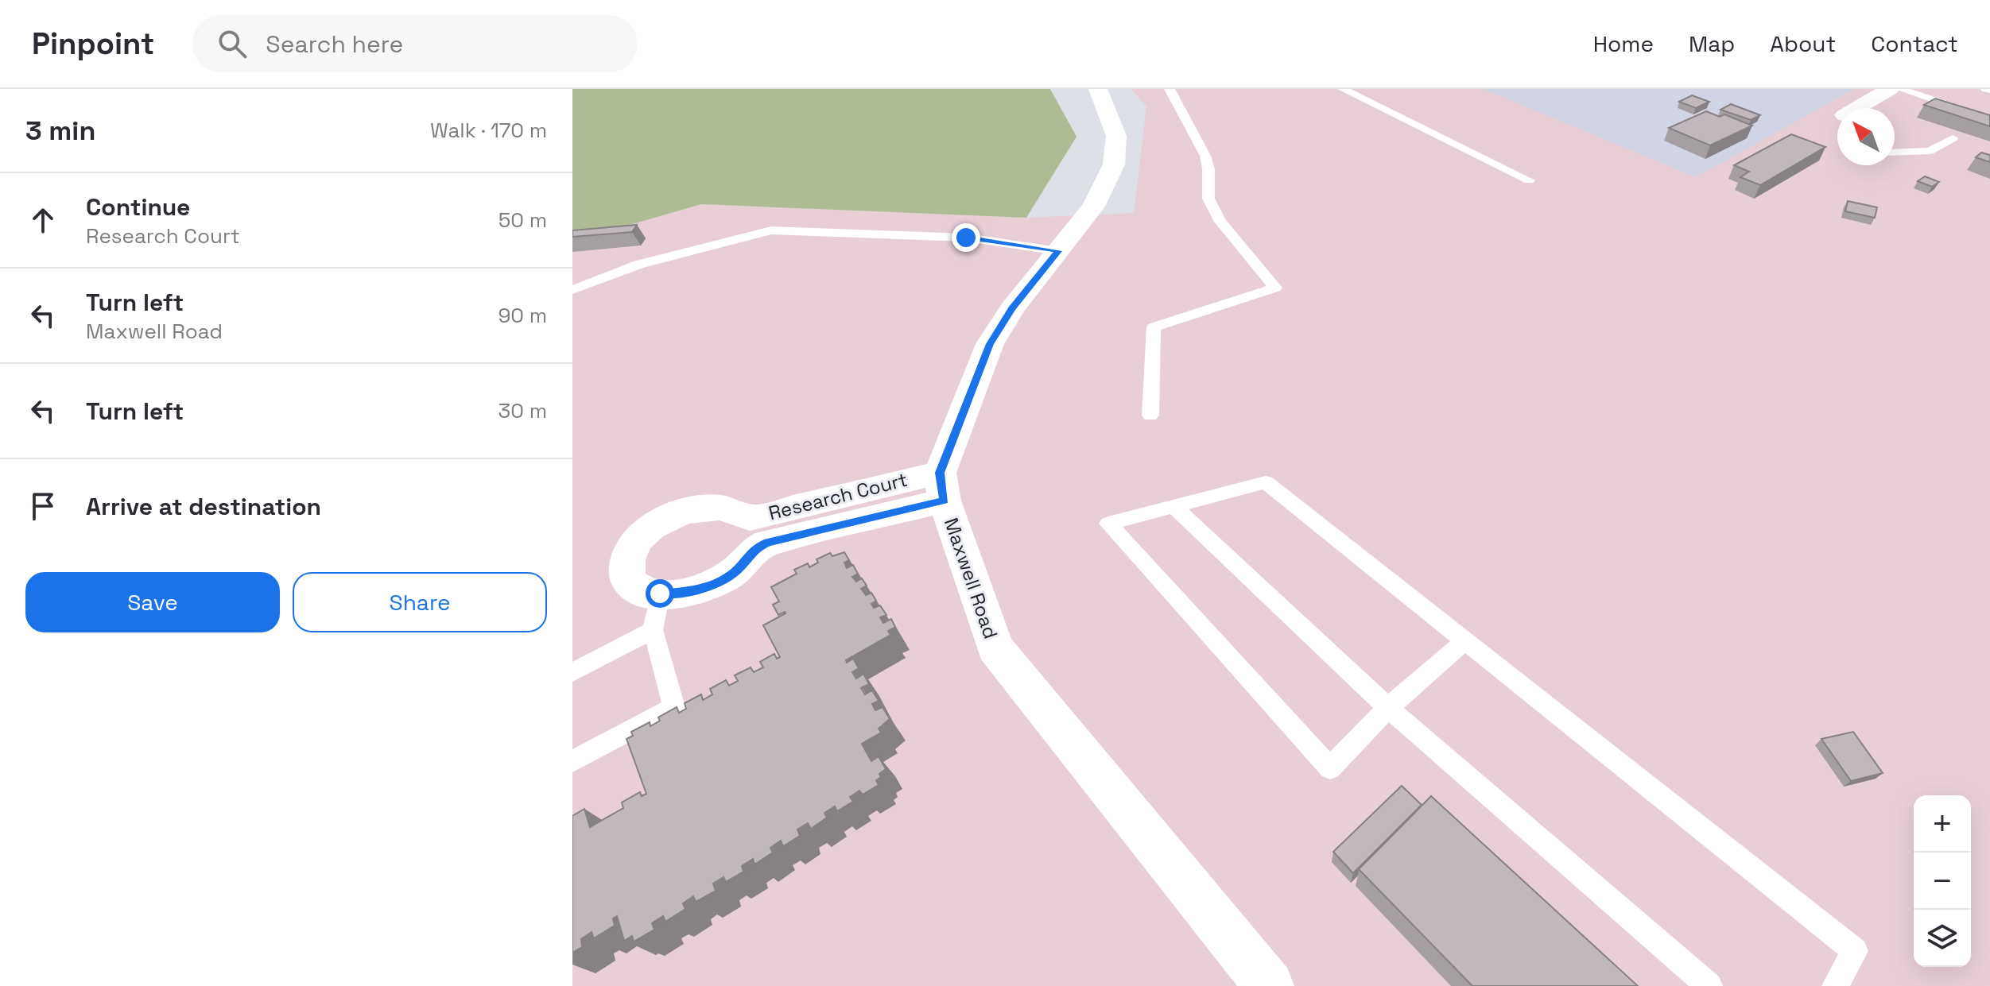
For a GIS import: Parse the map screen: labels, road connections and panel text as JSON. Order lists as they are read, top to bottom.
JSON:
{
  "streets": {
    "street": ["Research Court", "Maxwell Road"]
  },
  "crossings": [
    ["Research Court", "Maxwell Road"]
  ],
  "north": "top left",
  "page": {
    "header": "Pinpoint",
    "search": "Search here",
    "nav": [
      "Home",
      "Map",
      "About",
      "Contact"
    ],
    "heading": ["3 min", "Walk · 170 m"],
    "list": [
      ["Continue", "Research Court", "50 m"],
      ["Turn left", "Maxwell Road", "90 m"],
      ["Turn left", "30 m"],
      "Arrive at destination"
    ],
    "buttons": ["Save", "Share"],
    "map_buttons": ["+", "−"]
  }
}
